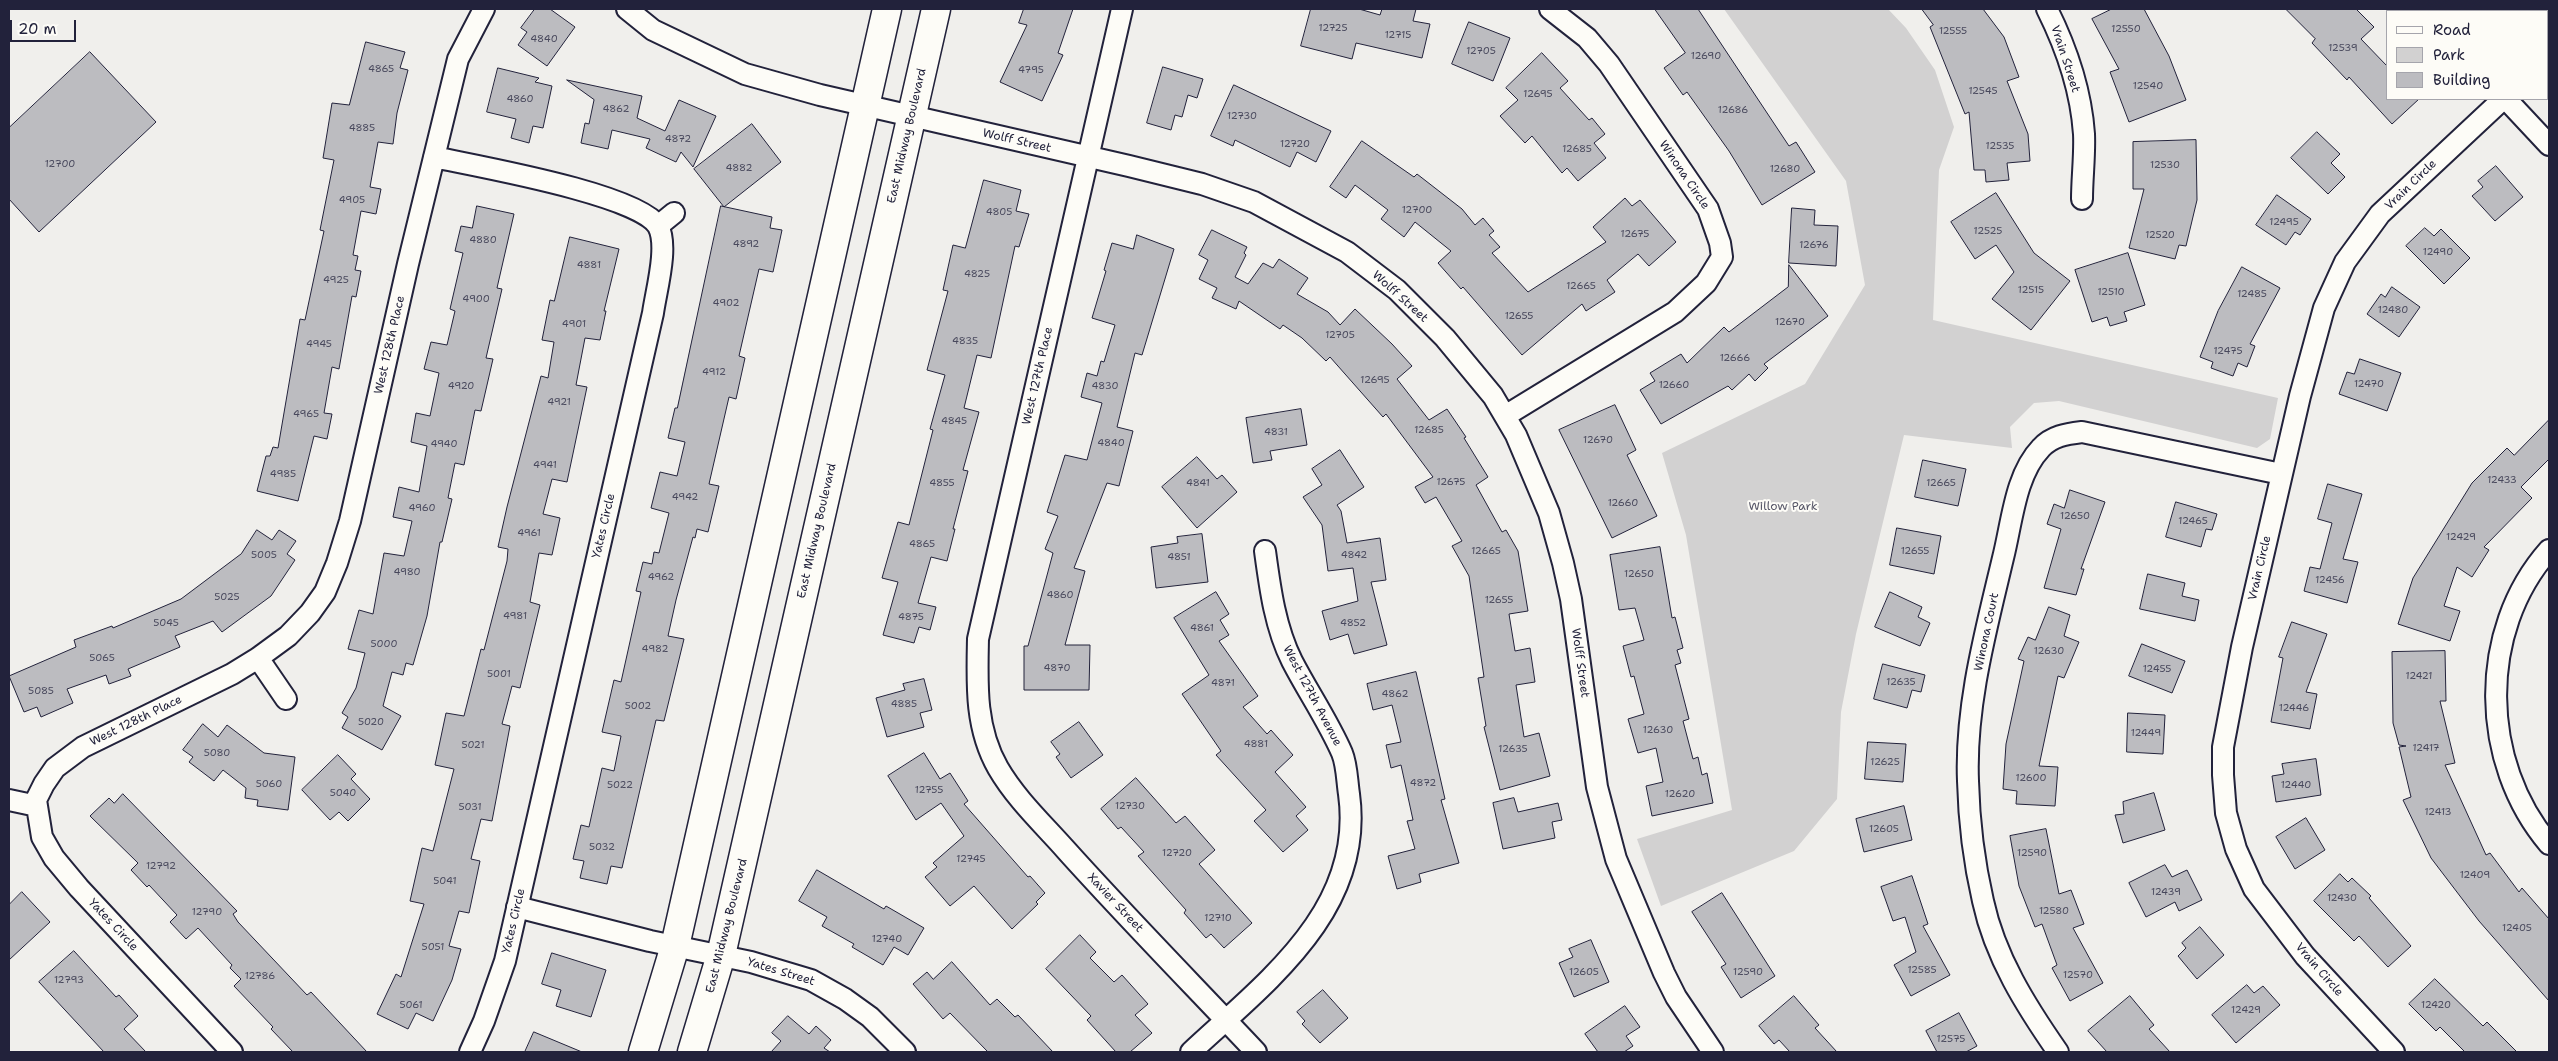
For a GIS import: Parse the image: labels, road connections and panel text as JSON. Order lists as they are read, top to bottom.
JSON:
{
  "streets": {
    "main road": ["East Midway Boulevard"],
    "street": [
      "Vrain Street",
      "Wolff Street",
      "Winona Circle",
      "Vrain Circle",
      "West 128th Place",
      "West 127th Place",
      "Yates Circle",
      "Winona Court",
      "West 127th Avenue",
      "Xavier Street",
      "Yates Street"
    ]
  },
  "crossings": [
    ["East Midway Boulevard", "Wolff Street"],
    ["East Midway Boulevard", "Yates Street"],
    ["Wolff Street", "Winona Circle"],
    ["Wolff Street", "West 127th Place"],
    ["Vrain Circle", "Winona Court"],
    ["West 128th Place", "Yates Circle"],
    ["West 127th Place", "Xavier Street"],
    ["Yates Circle", "Yates Street"],
    ["West 127th Avenue", "Xavier Street"]
  ],
  "parks": ["Willow Park"],
  "house_numbers": [
    "12725",
    "12550",
    "12555",
    "12715",
    "4840",
    "12539",
    "12705",
    "12690",
    "4865",
    "4795",
    "12540",
    "12545",
    "12695",
    "4860",
    "4862",
    "12686",
    "12730",
    "4885",
    "4872",
    "12720",
    "12535",
    "12685",
    "12700",
    "12530",
    "4882",
    "12680",
    "4905",
    "12700",
    "4805",
    "12495",
    "12525",
    "12675",
    "12520",
    "4880",
    "4892",
    "12676",
    "12490",
    "4881",
    "4825",
    "4925",
    "12665",
    "12515",
    "12510",
    "12485",
    "4900",
    "4902",
    "12480",
    "12655",
    "12670",
    "4901",
    "12705",
    "4835",
    "4945",
    "12475",
    "12666",
    "4912",
    "12695",
    "12470",
    "12660",
    "4920",
    "4830",
    "4921",
    "4965",
    "4845",
    "12685",
    "4831",
    "12670",
    "4840",
    "4940",
    "4941",
    "4985",
    "12433",
    "12675",
    "4855",
    "4841",
    "12665",
    "4942",
    "12660",
    "4960",
    "12650",
    "12465",
    "4961",
    "12429",
    "4865",
    "12665",
    "12655",
    "5005",
    "4842",
    "4851",
    "4980",
    "12650",
    "4962",
    "12456",
    "4860",
    "5025",
    "12655",
    "4981",
    "4875",
    "5045",
    "4852",
    "4861",
    "5000",
    "4982",
    "12630",
    "5065",
    "4870",
    "12455",
    "5001",
    "12421",
    "12635",
    "4871",
    "5085",
    "4862",
    "4885",
    "5002",
    "12446",
    "5020",
    "12630",
    "12449",
    "4881",
    "5021",
    "12417",
    "12635",
    "5080",
    "12625",
    "12600",
    "4872",
    "5060",
    "5022",
    "12440",
    "12755",
    "5040",
    "12620",
    "12730",
    "5031",
    "12413",
    "12605",
    "5032",
    "12720",
    "12590",
    "12745",
    "12792",
    "12409",
    "5041",
    "12439",
    "12430",
    "12580",
    "12790",
    "12710",
    "12405",
    "12740",
    "5051",
    "12585",
    "12605",
    "12590",
    "12570",
    "12786",
    "12793",
    "5061",
    "12420",
    "12429",
    "12575"
  ],
  "legend": ["Road", "Park", "Building"],
  "scale_bar": "20 m"
}
